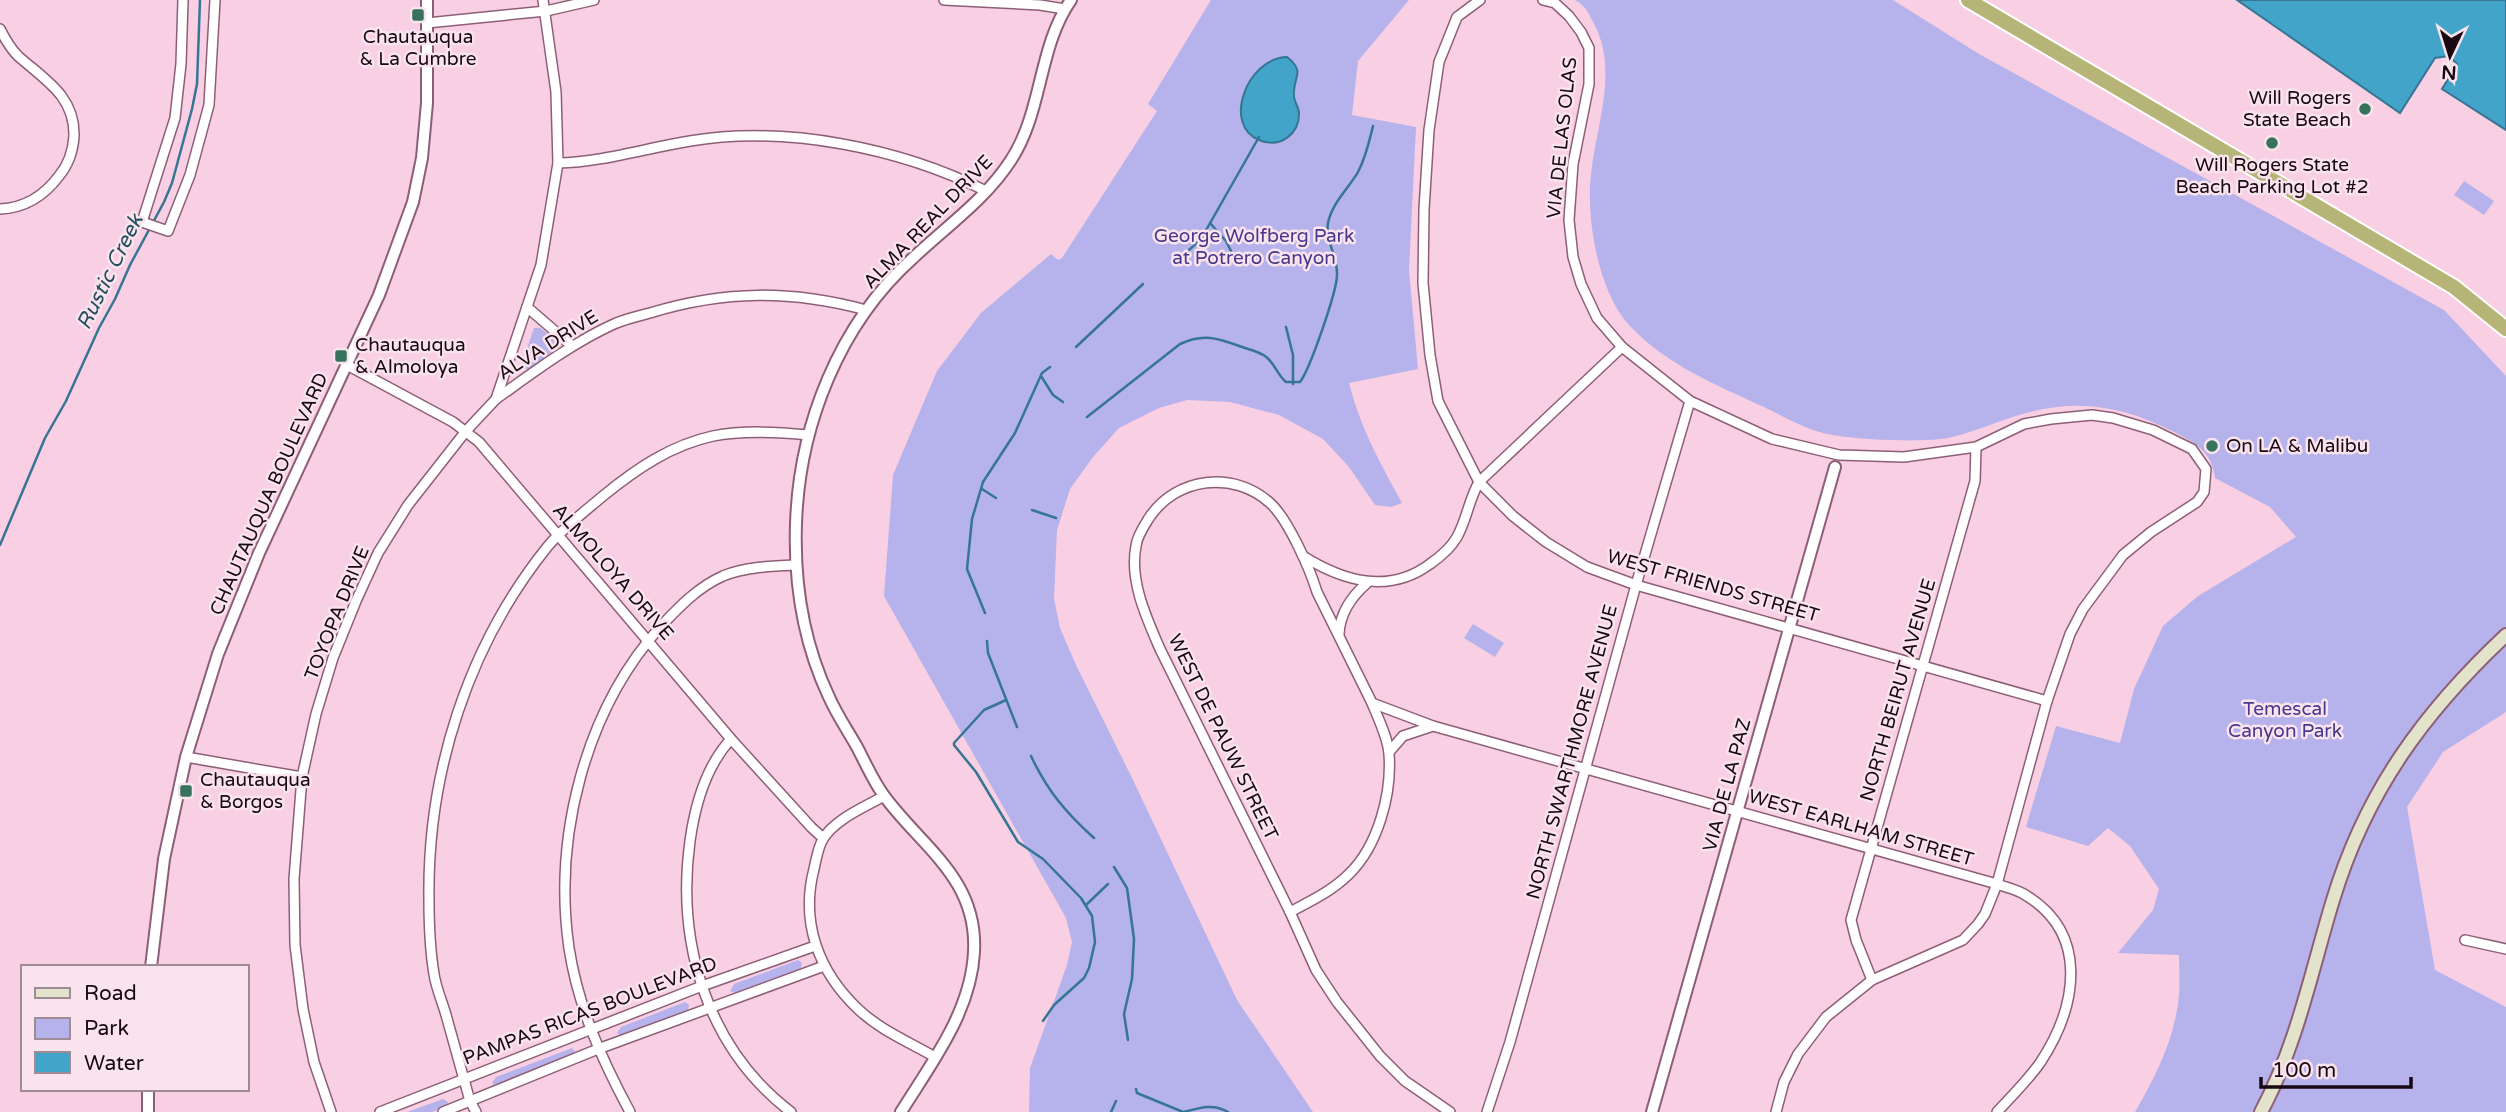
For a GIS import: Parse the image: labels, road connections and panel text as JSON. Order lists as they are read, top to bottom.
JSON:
{
  "streets": {
    "street": [
      "VIA DE LAS OLAS",
      "ALMA REAL DRIVE",
      "ALVA DRIVE",
      "CHAUTAUQUA BOULEVARD",
      "ALMOLOYA DRIVE",
      "WEST FRIENDS STREET",
      "TOYOPA DRIVE",
      "NORTH BEIRUT AVENUE",
      "WEST DE PAUW STREET",
      "NORTH SWARTHMORE AVENUE",
      "VIA DE LA PAZ",
      "WEST EARLHAM STREET",
      "PAMPAS RICAS BOULEVARD"
    ]
  },
  "crossings": [
    ["VIA DE LAS OLAS", "WEST FRIENDS STREET"],
    ["VIA DE LAS OLAS", "NORTH BEIRUT AVENUE"],
    ["VIA DE LAS OLAS", "NORTH SWARTHMORE AVENUE"],
    ["ALMA REAL DRIVE", "ALVA DRIVE"],
    ["ALVA DRIVE", "TOYOPA DRIVE"],
    ["CHAUTAUQUA BOULEVARD", "ALMOLOYA DRIVE"],
    ["ALMOLOYA DRIVE", "TOYOPA DRIVE"],
    ["WEST FRIENDS STREET", "NORTH BEIRUT AVENUE"],
    ["WEST FRIENDS STREET", "NORTH SWARTHMORE AVENUE"],
    ["WEST FRIENDS STREET", "VIA DE LA PAZ"],
    ["NORTH BEIRUT AVENUE", "WEST EARLHAM STREET"],
    ["NORTH SWARTHMORE AVENUE", "WEST EARLHAM STREET"],
    ["VIA DE LA PAZ", "WEST EARLHAM STREET"]
  ],
  "water": ["Rustic Creek"],
  "parks": ["George Wolfberg Park at Potrero Canyon", "Temescal Canyon Park"],
  "places": {
    "transit": ["Chautauqua & La Cumbre", "Chautauqua & Almoloya", "Chautauqua & Borgos"],
    "other": ["Will Rogers State Beach", "Will Rogers State Beach Parking Lot #2", "On LA & Malibu"]
  },
  "legend": ["Road", "Park", "Water"],
  "scale_bar": "100 m",
  "north": "bottom"
}
